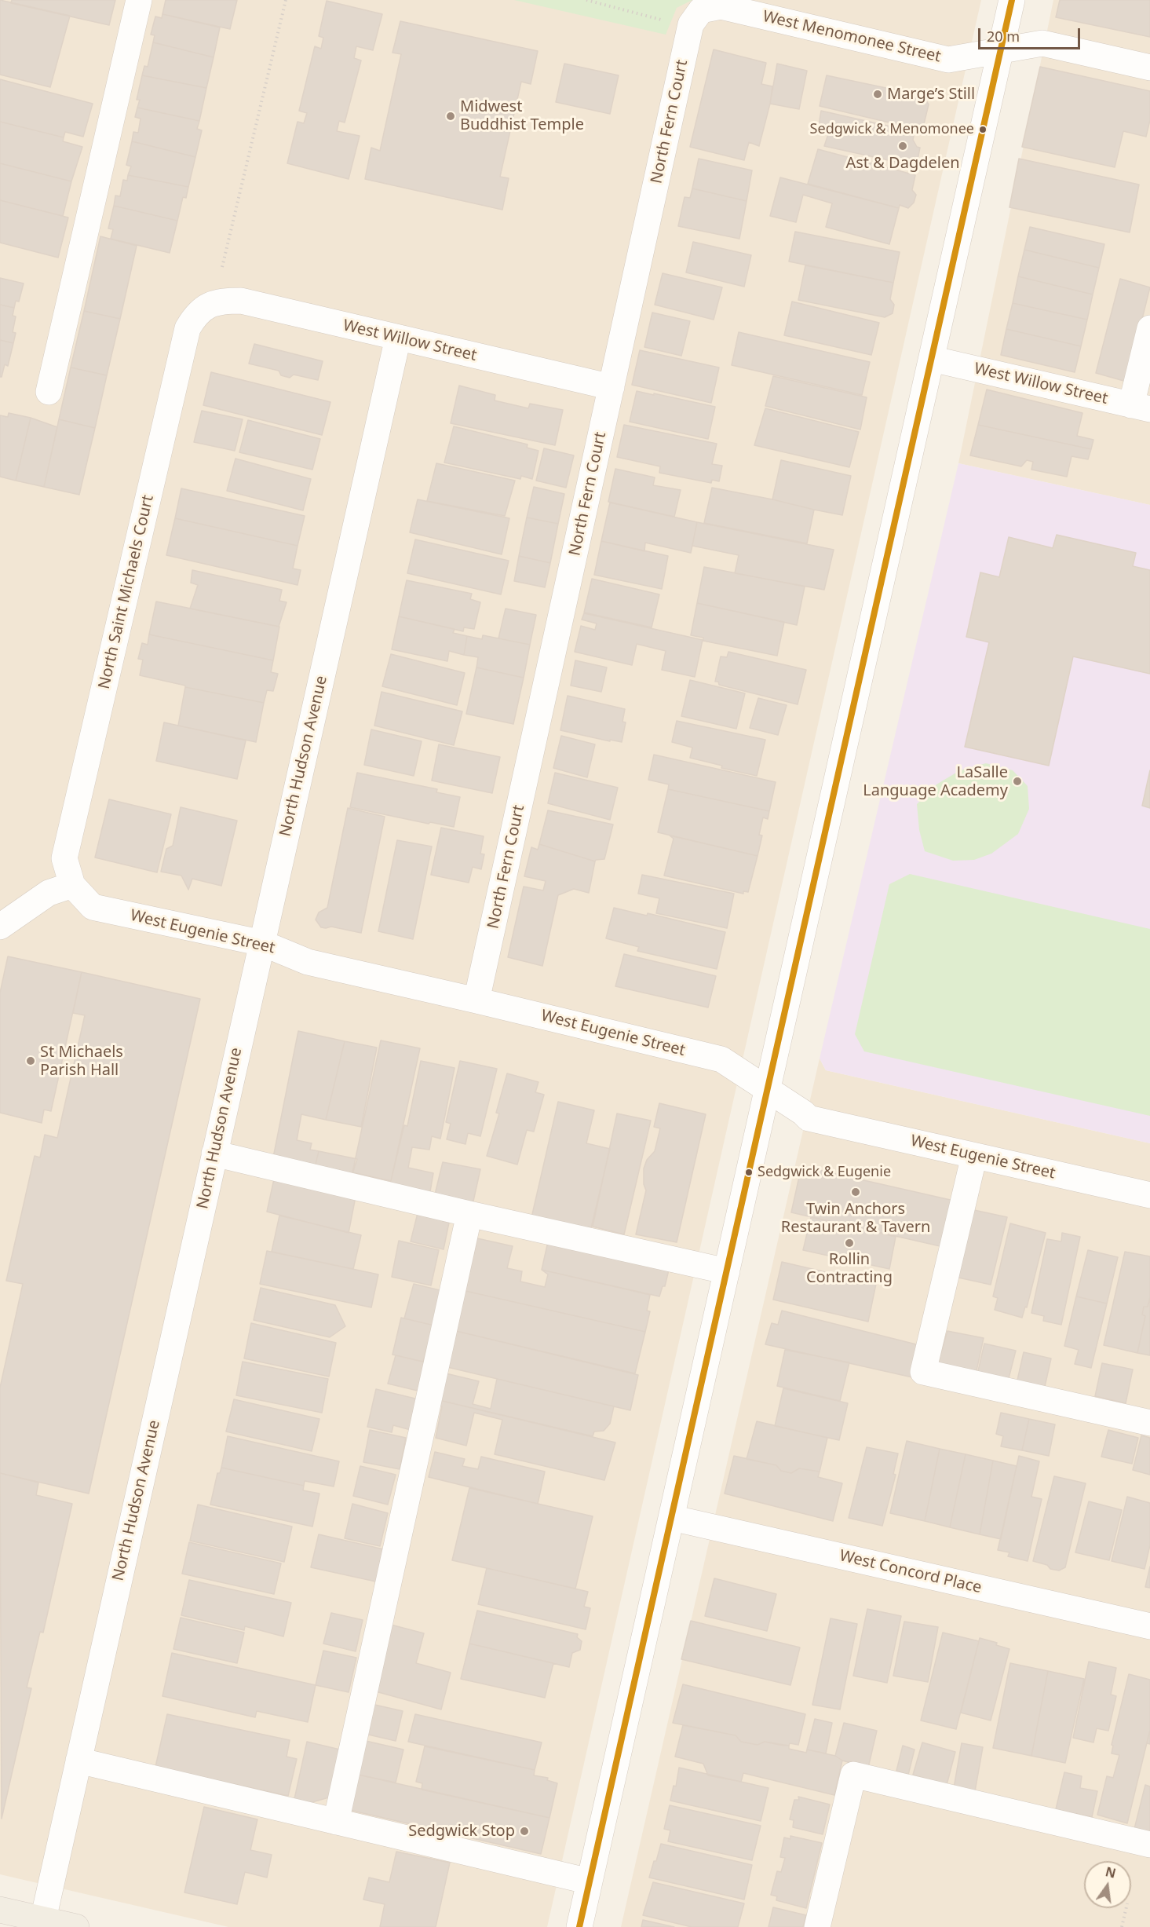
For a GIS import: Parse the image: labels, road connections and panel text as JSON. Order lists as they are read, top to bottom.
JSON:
{
  "streets": {
    "street": [
      "West Menomonee Street",
      "North Fern Court",
      "West Willow Street",
      "North Saint Michaels Court",
      "North Hudson Avenue",
      "West Eugenie Street",
      "West Concord Place"
    ]
  },
  "crossings": [
    ["West Menomonee Street", "North Fern Court"],
    ["North Fern Court", "West Willow Street"],
    ["North Fern Court", "West Eugenie Street"],
    ["West Willow Street", "North Saint Michaels Court"],
    ["West Willow Street", "North Hudson Avenue"],
    ["North Saint Michaels Court", "West Eugenie Street"],
    ["North Hudson Avenue", "West Eugenie Street"]
  ],
  "places": [
    "Marge’s Still",
    "Midwest Buddhist Temple",
    "Sedgwick & Menomonee",
    "Ast & Dagdelen",
    "LaSalle Language Academy",
    "St Michaels Parish Hall",
    "Sedgwick & Eugenie",
    "Twin Anchors Restaurant & Tavern",
    "Rollin Contracting",
    "Sedgwick Stop"
  ],
  "scale_bar": "20 m",
  "north": "top"
}
